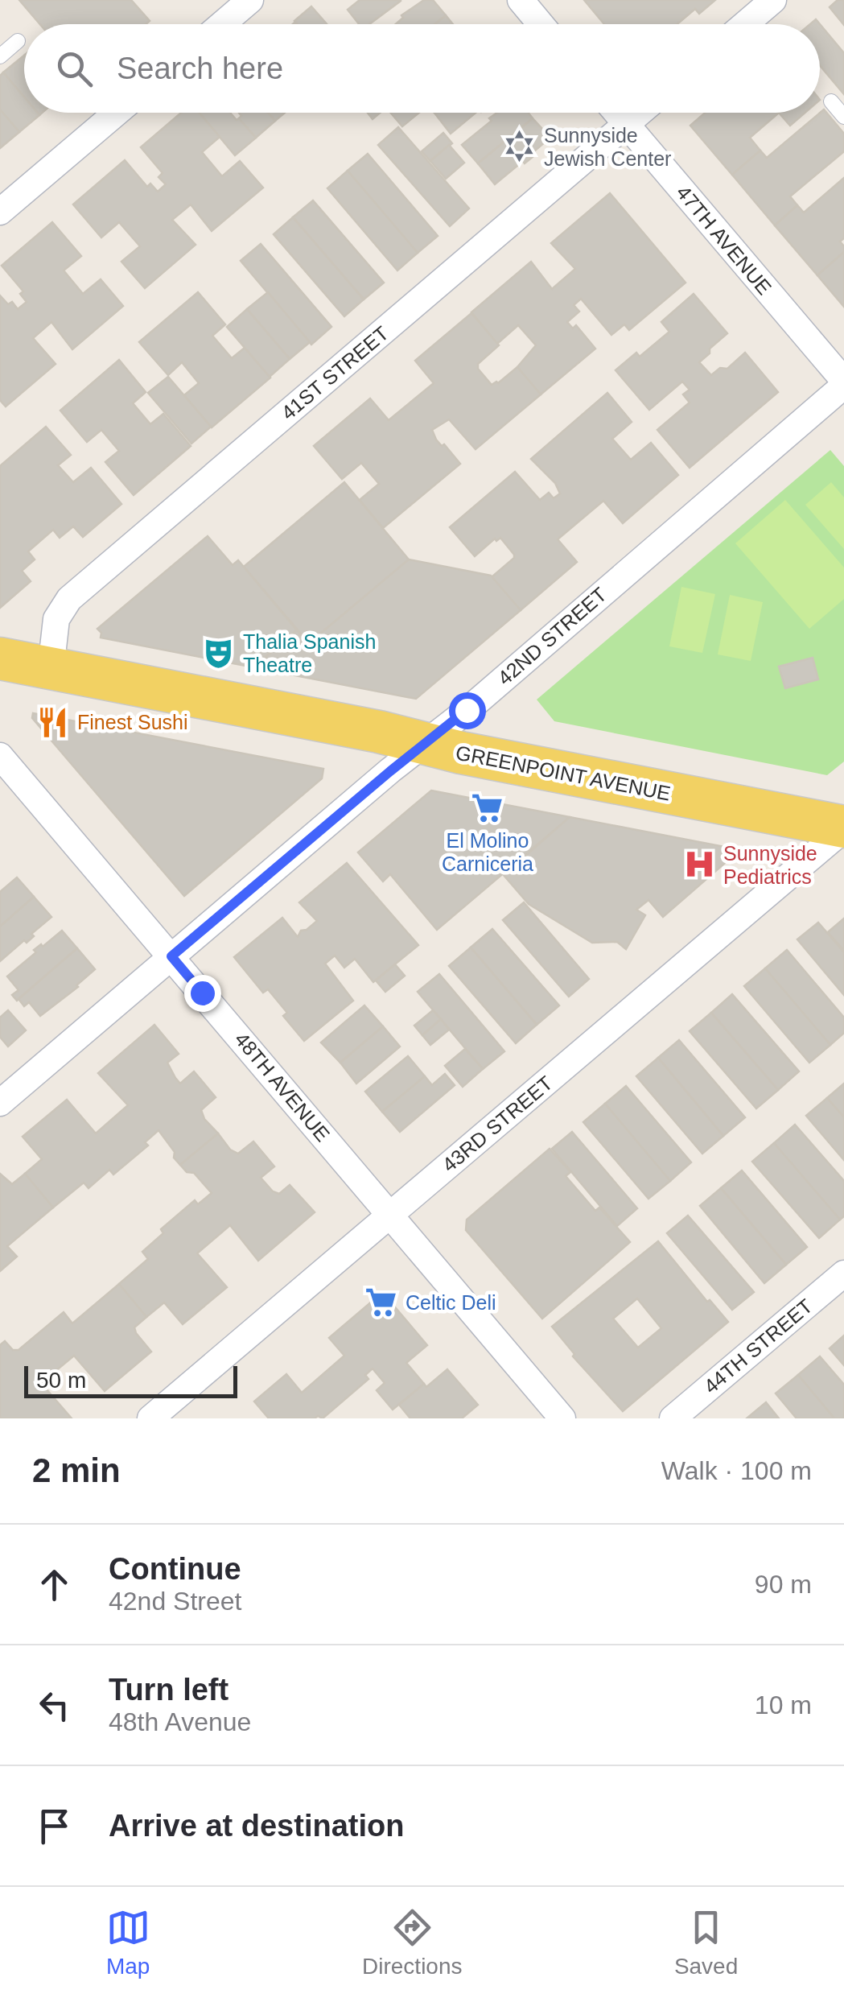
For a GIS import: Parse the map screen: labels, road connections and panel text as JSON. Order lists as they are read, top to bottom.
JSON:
{
  "streets": {
    "main road": ["GREENPOINT AVENUE"],
    "street": [
      "47TH AVENUE",
      "41ST STREET",
      "42ND STREET",
      "48TH AVENUE",
      "43RD STREET",
      "44TH STREET"
    ]
  },
  "crossings": [
    ["47TH AVENUE", "41ST STREET"],
    ["47TH AVENUE", "42ND STREET"],
    ["41ST STREET", "GREENPOINT AVENUE"],
    ["42ND STREET", "GREENPOINT AVENUE"],
    ["42ND STREET", "48TH AVENUE"],
    ["GREENPOINT AVENUE", "43RD STREET"],
    ["48TH AVENUE", "43RD STREET"]
  ],
  "places": {
    "synagogue": ["Sunnyside Jewish Center"],
    "theatre": ["Thalia Spanish Theatre"],
    "restaurant": ["Finest Sushi"],
    "supermarket": ["El Molino Carniceria", "Celtic Deli"],
    "hospital": ["Sunnyside Pediatrics"]
  },
  "scale_bar": "50 m",
  "page": {
    "search": "Search here",
    "scale": "50 m",
    "heading": ["2 min", "Walk · 100 m"],
    "list": [
      ["Continue", "42nd Street", "90 m"],
      ["Turn left", "48th Avenue", "10 m"],
      "Arrive at destination"
    ],
    "nav": ["Map", "Directions", "Saved"]
  }
}
